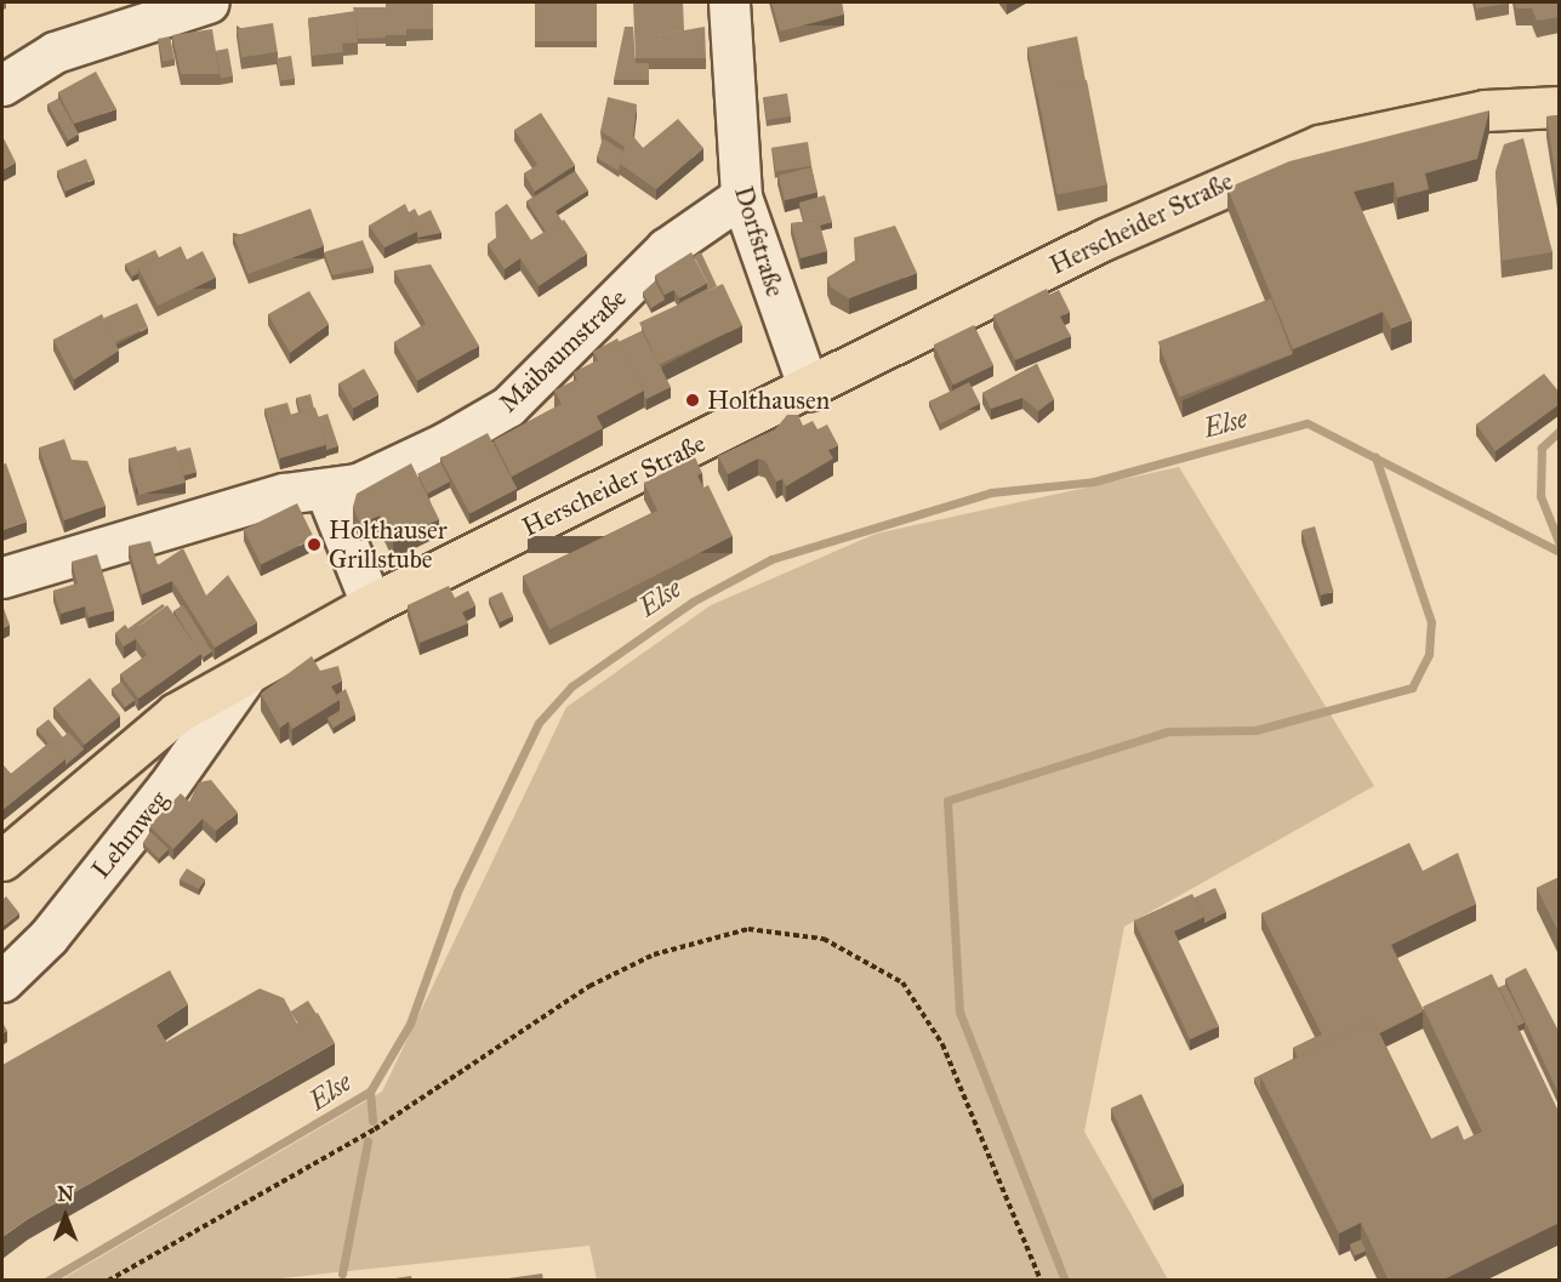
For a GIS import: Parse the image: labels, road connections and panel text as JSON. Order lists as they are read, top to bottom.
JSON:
{
  "streets": {
    "main road": ["Herscheider Straße"],
    "street": ["Dorfstraße", "Maibaumstraße", "Lehmweg"]
  },
  "crossings": [
    ["Herscheider Straße", "Dorfstraße"],
    ["Herscheider Straße", "Lehmweg"],
    ["Dorfstraße", "Maibaumstraße"]
  ],
  "water": ["Else"],
  "places": ["Holthausen", "Holthauser Grillstube"],
  "north": "top"
}
